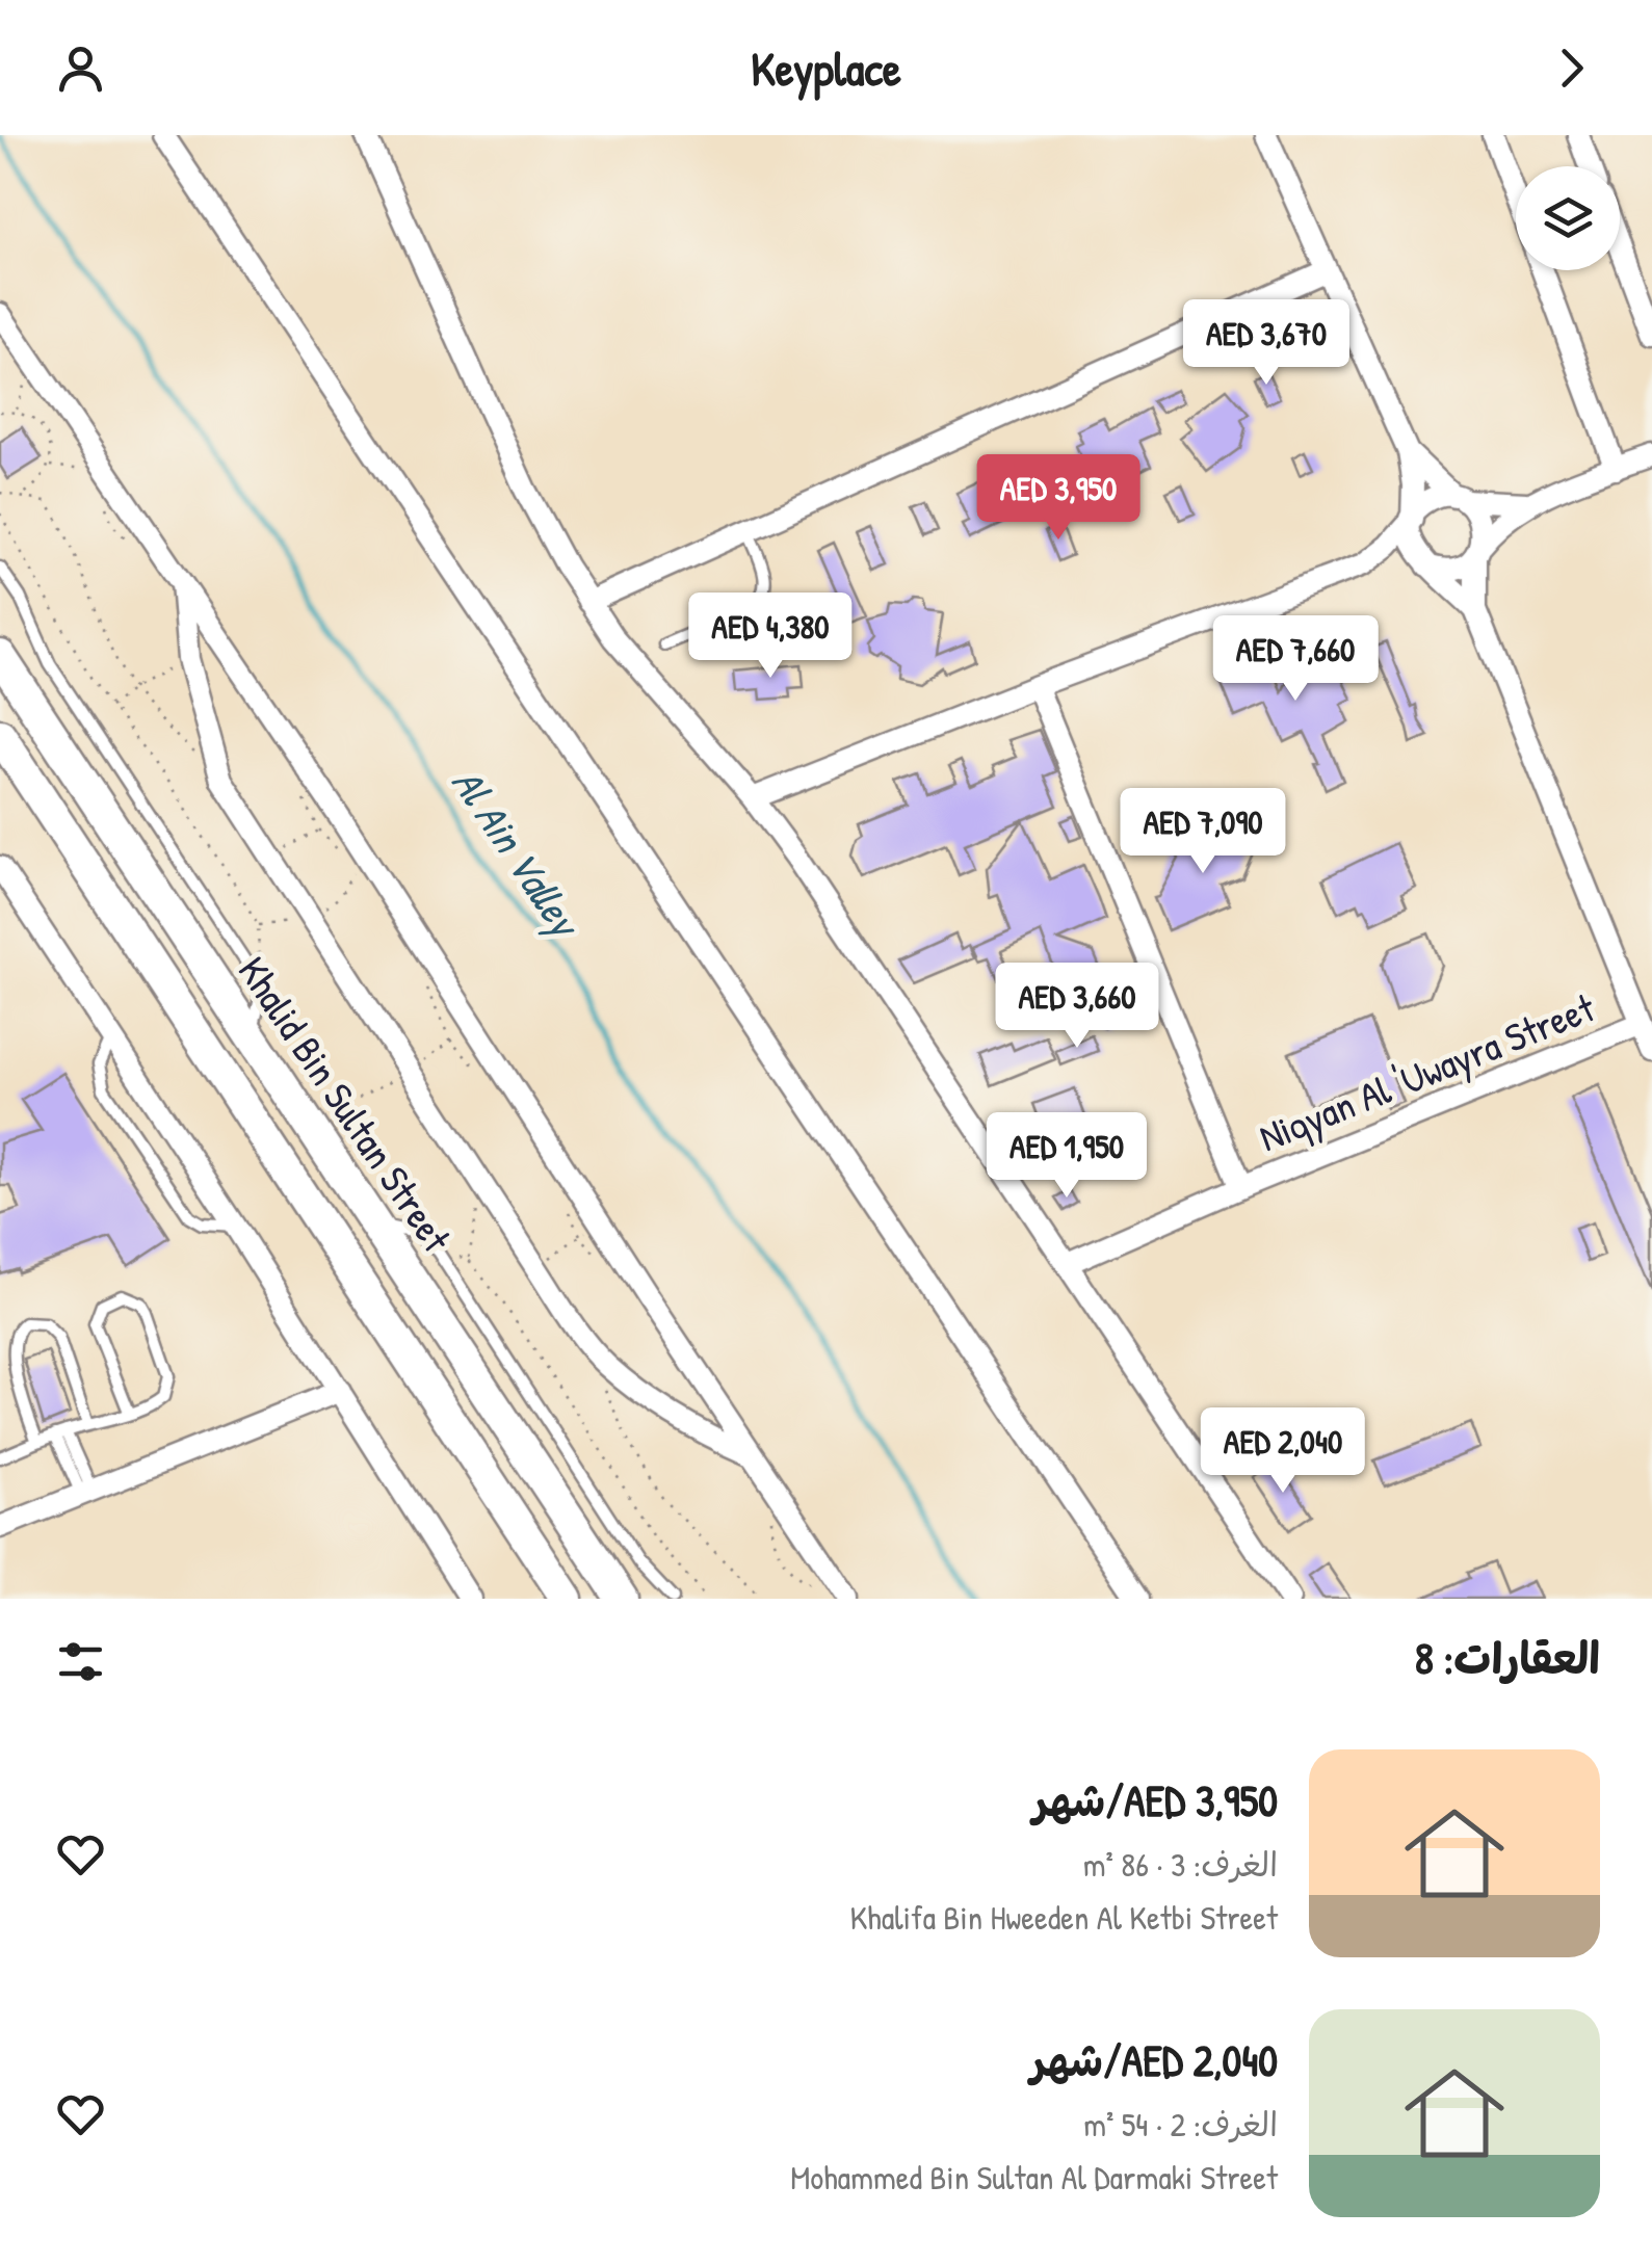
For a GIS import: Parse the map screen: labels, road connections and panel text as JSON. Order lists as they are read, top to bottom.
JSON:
{
  "streets": {
    "main road": ["Khalid Bin Sultan Street"],
    "street": ["Niqyan Al 'Uwayra Street"]
  },
  "water": ["Al Ain Valley"],
  "page": {
    "header": "Keyplace",
    "price": [
      "AED 3,670",
      "AED 3,950",
      "AED 4,380",
      "AED 7,660",
      "AED 7,090",
      "AED 3,660",
      "AED 1,950",
      "AED 2,040"
    ],
    "heading": "العقارات: 8",
    "list": [
      {
        "name": "AED 3,950/شهر",
        "note": "الغرف: 3 · 86 m² · Khalifa Bin Hweeden Al Ketbi Street"
      },
      {
        "name": "AED 2,040/شهر",
        "note": "الغرف: 2 · 54 m² · Mohammed Bin Sultan Al Darmaki Street"
      }
    ]
  }
}
